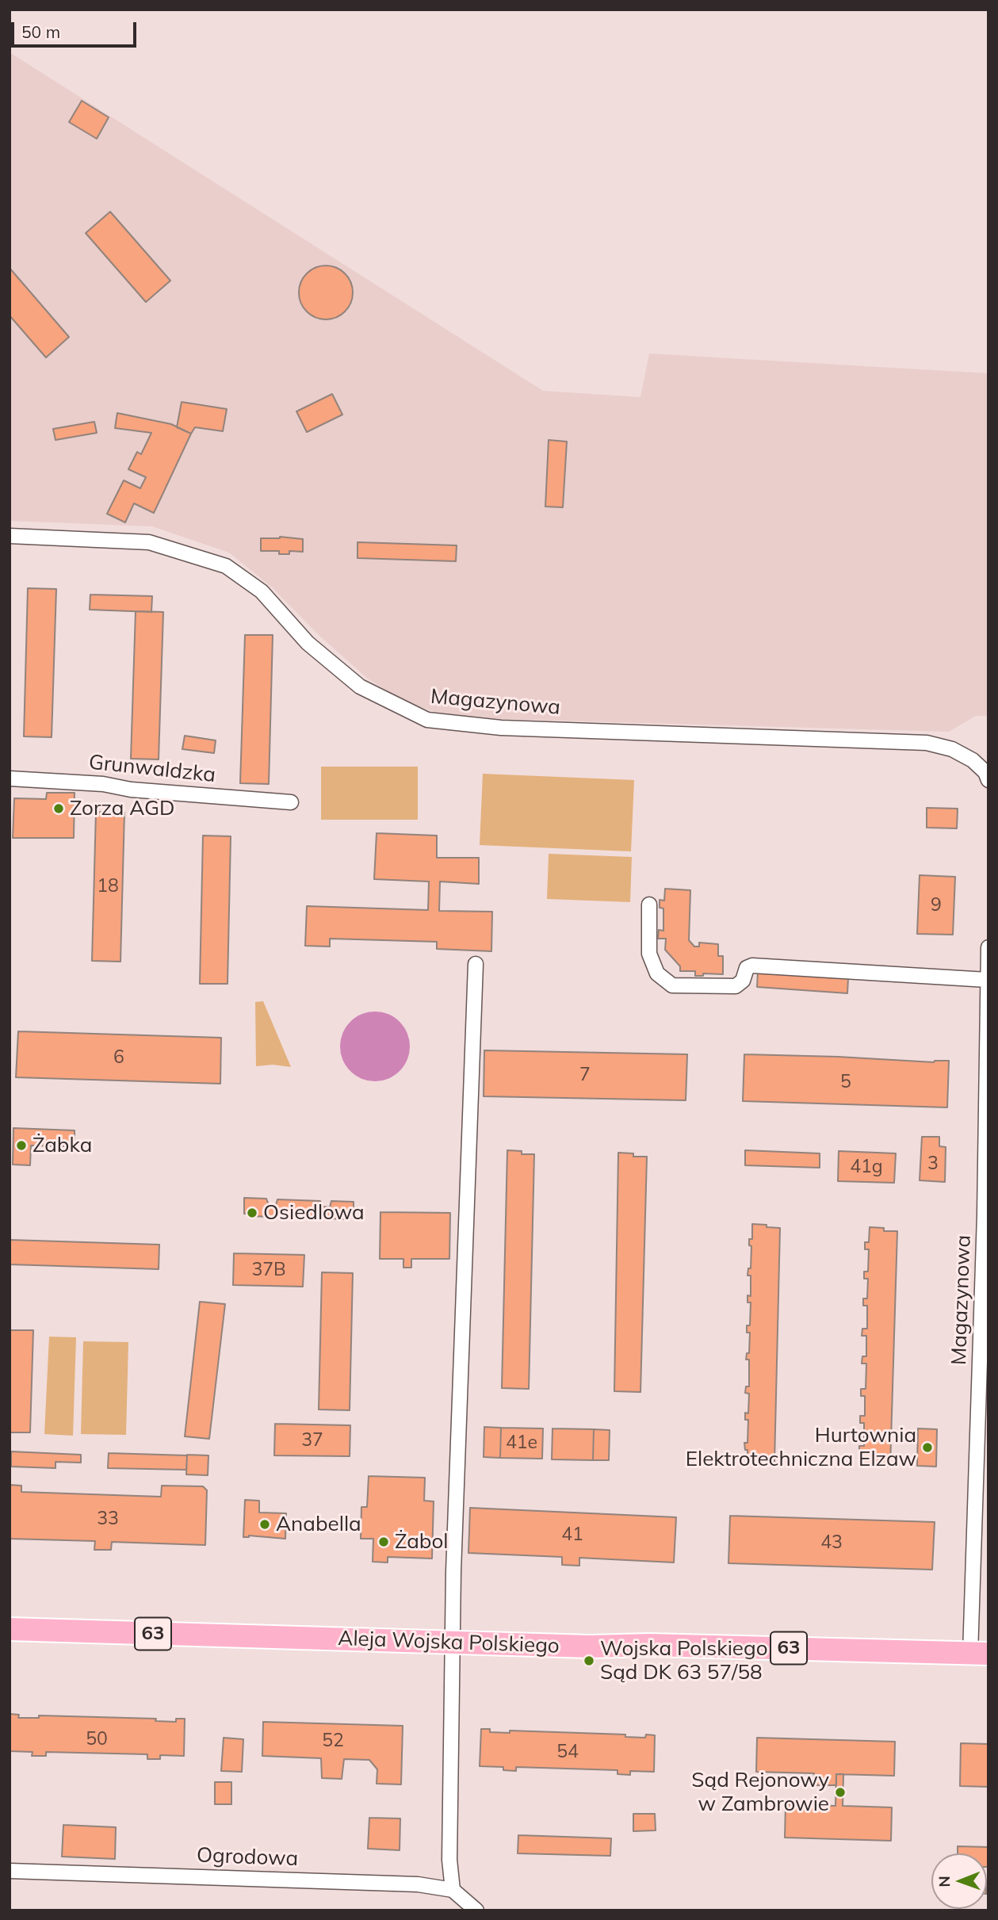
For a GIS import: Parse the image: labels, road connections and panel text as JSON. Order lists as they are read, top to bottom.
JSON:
{
  "streets": {
    "main road": ["63", "Aleja Wojska Polskiego"],
    "street": ["Magazynowa", "Grunwaldzka", "Ogrodowa"]
  },
  "crossings": [
    ["Magazynowa", "Aleja Wojska Polskiego"]
  ],
  "places": [
    "Zorza AGD",
    "Żabka",
    "Osiedlowa",
    "Hurtownia Elektrotechniczna Elzaw",
    "Anabella",
    "Żabol",
    "Wojska Polskiego Sąd DK 63 57/58",
    "Sąd Rejonowy w Zambrowie"
  ],
  "house_numbers": [
    "18",
    "9",
    "6",
    "7",
    "5",
    "3",
    "41g",
    "37B",
    "37",
    "41e",
    "33",
    "41",
    "43",
    "50",
    "52",
    "54"
  ],
  "scale_bar": "50 m",
  "north": "left"
}
